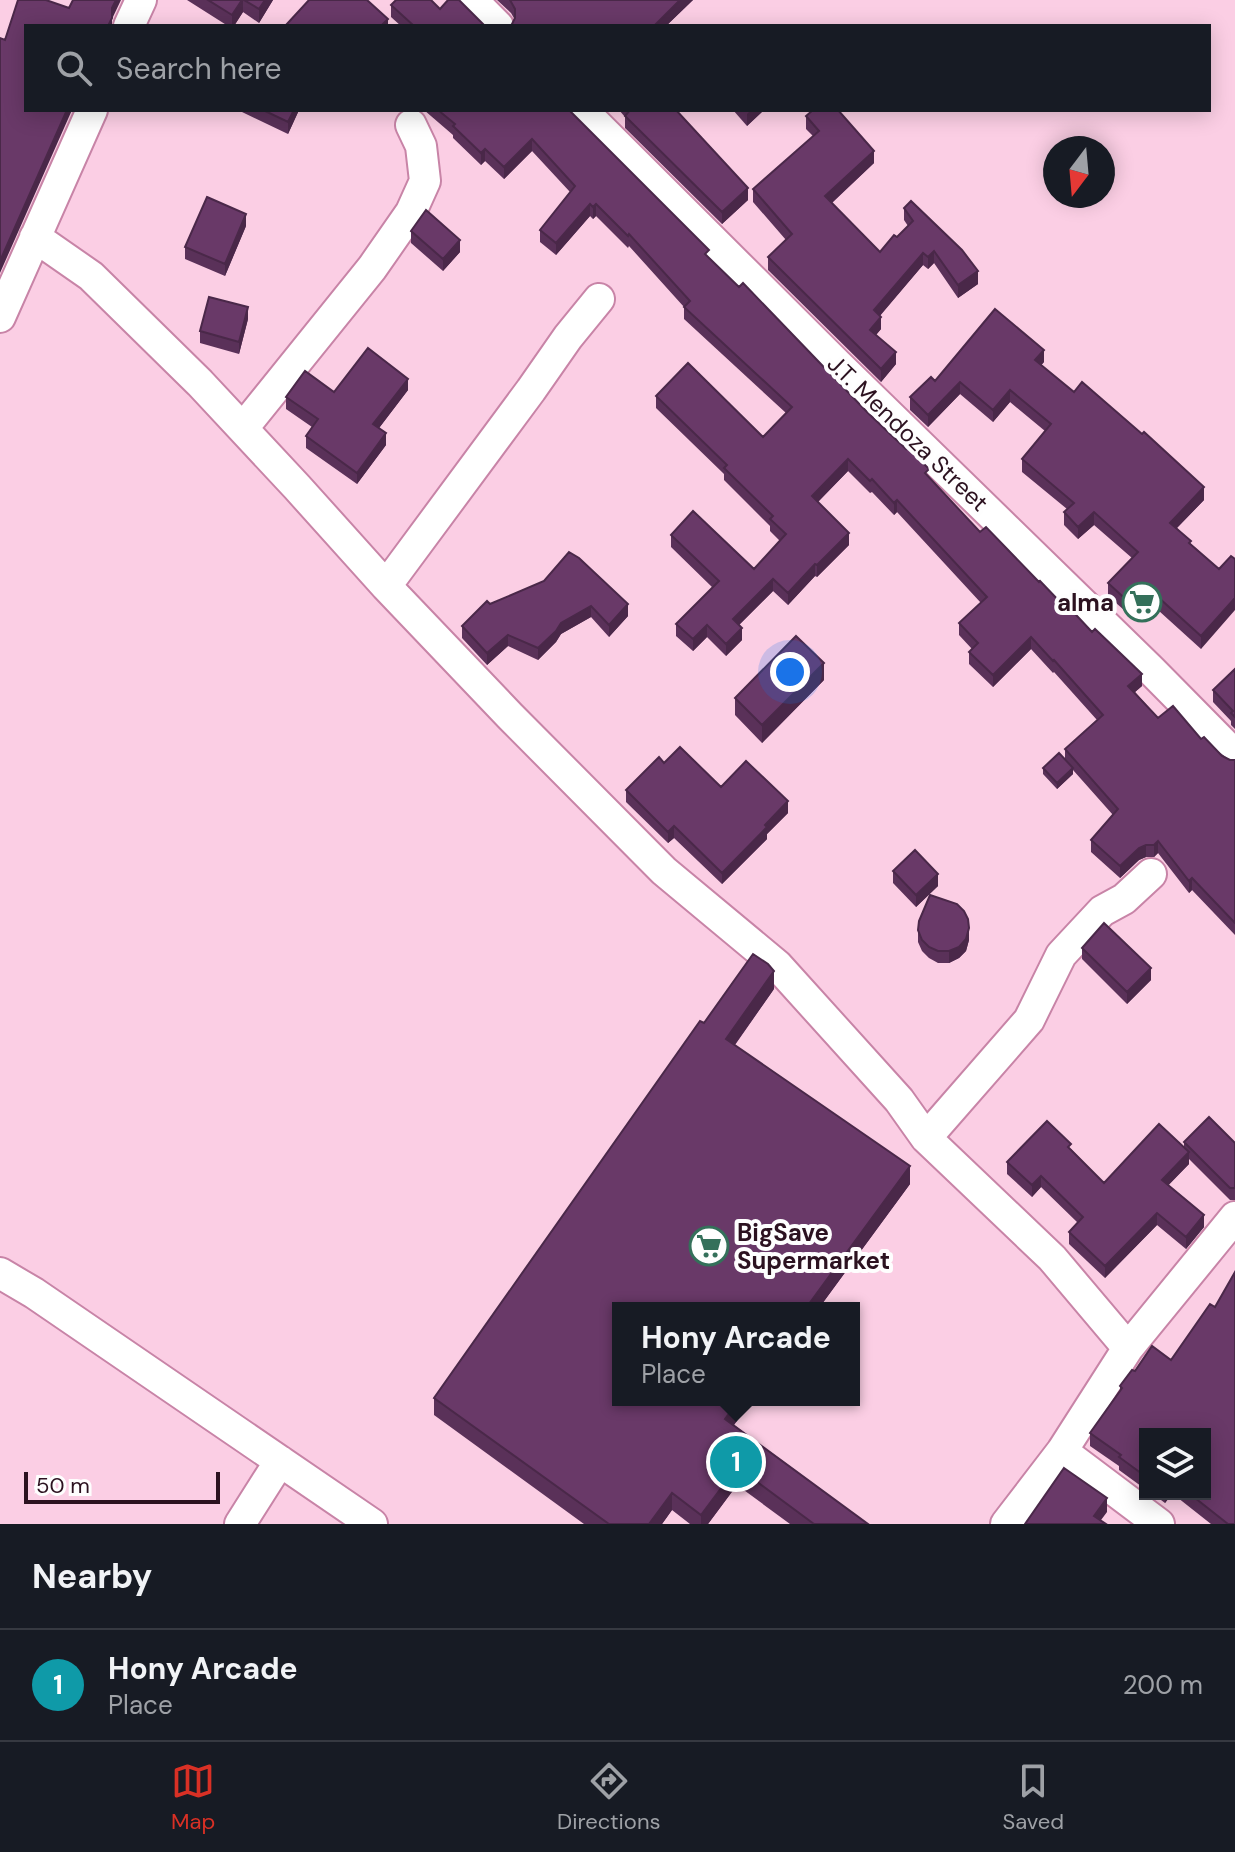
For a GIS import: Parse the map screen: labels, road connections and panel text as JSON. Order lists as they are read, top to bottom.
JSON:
{
  "streets": {
    "street": ["J.T. Mendoza Street"]
  },
  "places": {
    "supermarket": ["alma", "BigSave Supermarket"]
  },
  "scale_bar": "50 m",
  "north": "bottom",
  "page": {
    "search": "Search here",
    "popup": ["Hony Arcade", "Place"],
    "pins": "1",
    "scale": "50 m",
    "heading": "Nearby",
    "list": [
      {
        "mark": "1",
        "name": "Hony Arcade",
        "note": "Place",
        "value": "200 m"
      }
    ],
    "nav": ["Map", "Directions", "Saved"]
  }
}
